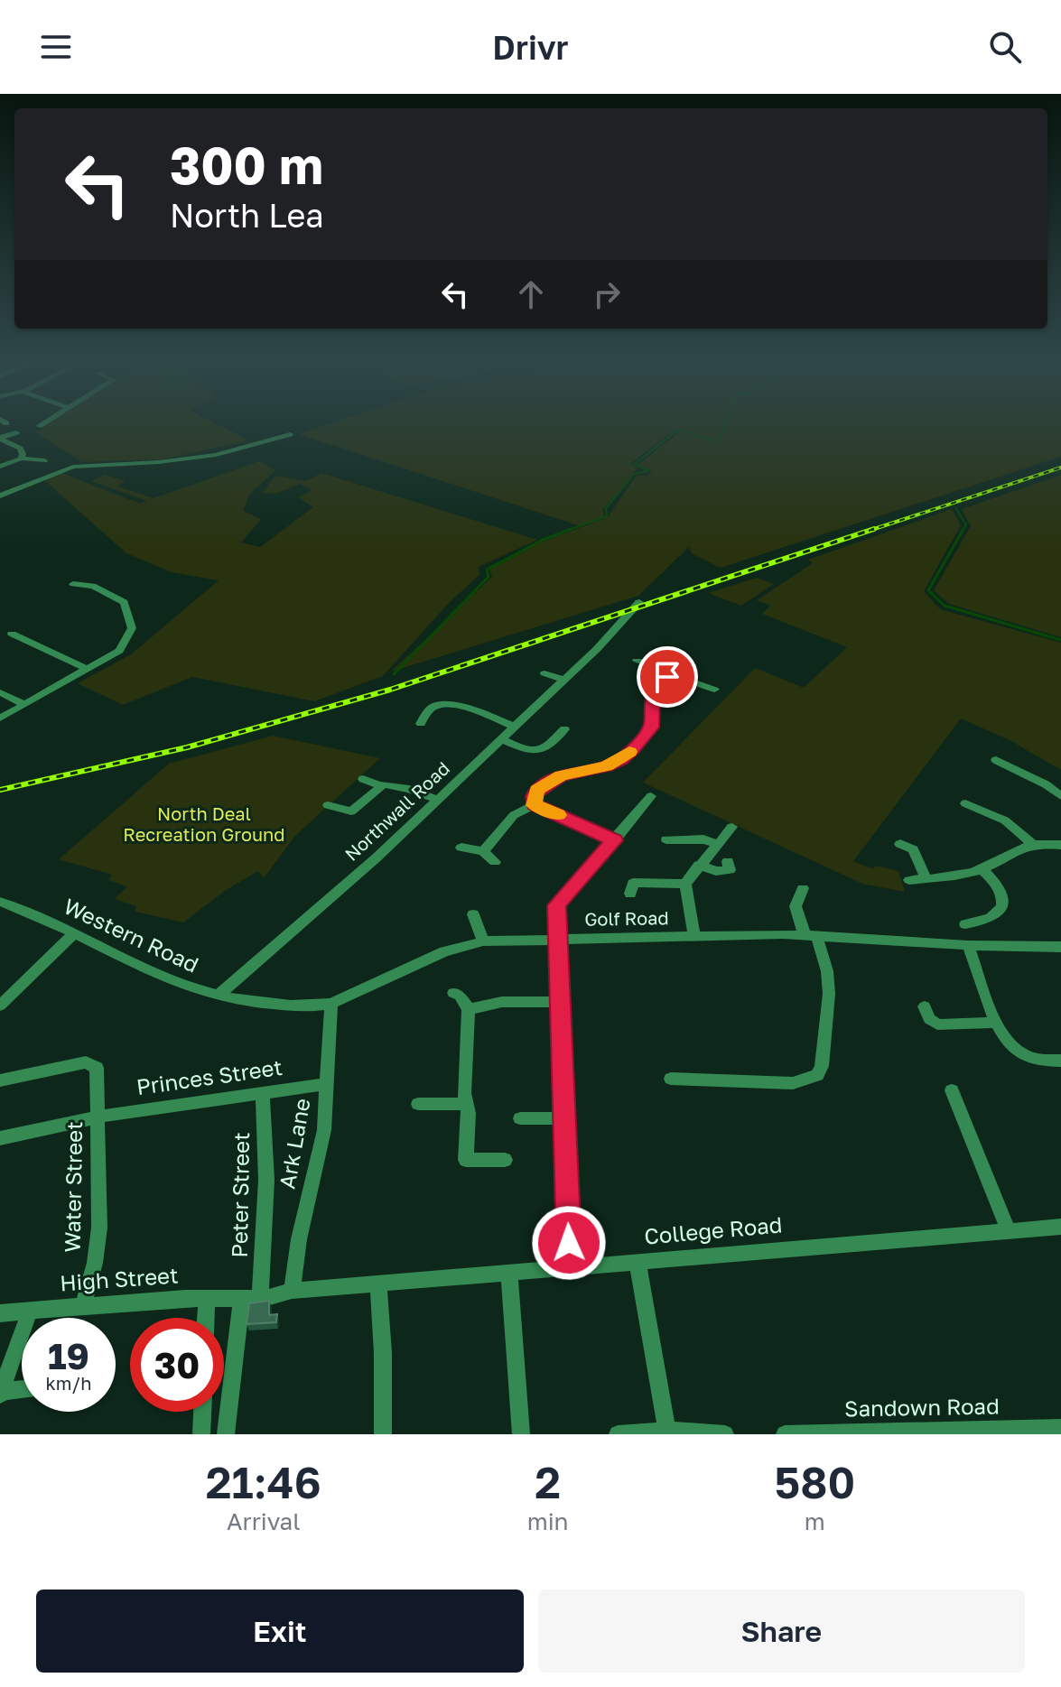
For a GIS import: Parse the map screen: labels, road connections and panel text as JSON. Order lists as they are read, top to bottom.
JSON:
{
  "streets": {
    "street": [
      "Northwall Road",
      "Golf Road",
      "Western Road",
      "Princes Street",
      "Ark Lane",
      "Water Street",
      "Peter Street",
      "College Road",
      "High Street",
      "Sandown Road"
    ]
  },
  "crossings": [
    ["Northwall Road", "Western Road"],
    ["Golf Road", "Western Road"],
    ["Golf Road", "Ark Lane"],
    ["Western Road", "Ark Lane"],
    ["Princes Street", "Ark Lane"],
    ["Princes Street", "Water Street"],
    ["Princes Street", "Peter Street"],
    ["Ark Lane", "College Road"],
    ["Water Street", "High Street"],
    ["Peter Street", "College Road"],
    ["Peter Street", "High Street"],
    ["College Road", "High Street"]
  ],
  "parks": ["North Deal Recreation Ground"],
  "page": {
    "header": "Drivr",
    "turn": ["300 m", "North Lea"],
    "speed": "19 km/h",
    "limit": "30",
    "eta": [
      "21:46",
      "Arrival",
      "2",
      "min",
      "580",
      "m"
    ],
    "buttons": ["Exit", "Share"]
  }
}
